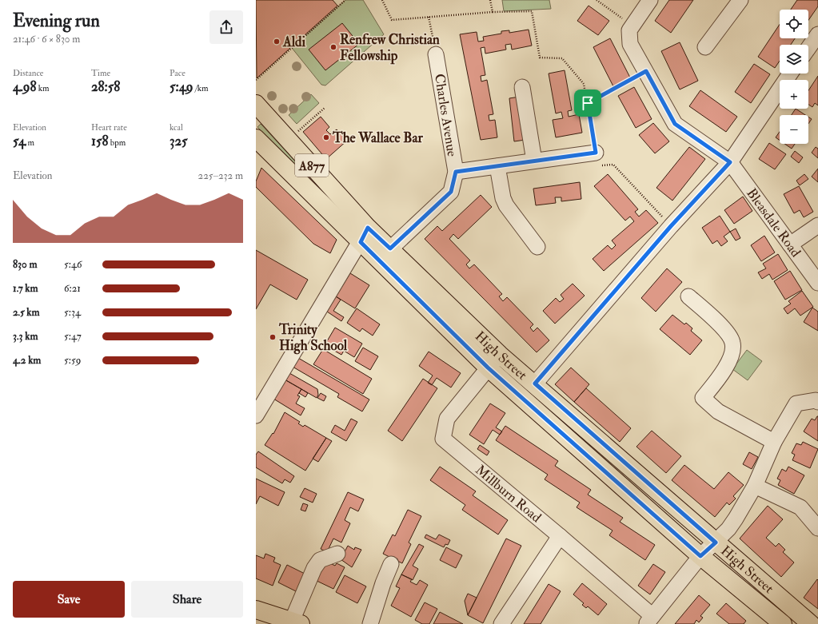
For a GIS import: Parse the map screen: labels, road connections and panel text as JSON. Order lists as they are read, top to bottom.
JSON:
{
  "streets": {
    "main road": ["A877", "High Street"],
    "street": ["Charles Avenue", "Bleasdale Road", "Millburn Road"]
  },
  "crossings": [
    ["Charles Avenue", "High Street"],
    ["High Street", "Millburn Road"]
  ],
  "places": [
    "Aldi",
    "Renfrew Christian Fellowship",
    "The Wallace Bar",
    "Trinity High School"
  ],
  "page": {
    "heading": ["Evening run", "21:46 · 6 × 830 m"],
    "map_buttons": ["+", "−"],
    "stats": [
      ["Distance", "4.98 km"],
      ["Time", "28:58"],
      ["Pace", "5:49 /km"],
      ["Elevation", "54 m"],
      ["Heart rate", "158 bpm"],
      ["kcal", "325"]
    ],
    "chart": ["Elevation", "225–232 m"],
    "list": [
      {
        "name": "830 m",
        "note": "5:46"
      },
      {
        "name": "1.7 km",
        "note": "6:21"
      },
      {
        "name": "2.5 km",
        "note": "5:34"
      },
      {
        "name": "3.3 km",
        "note": "5:47"
      },
      {
        "name": "4.2 km",
        "note": "5:59"
      }
    ],
    "buttons": ["Save", "Share"]
  }
}
